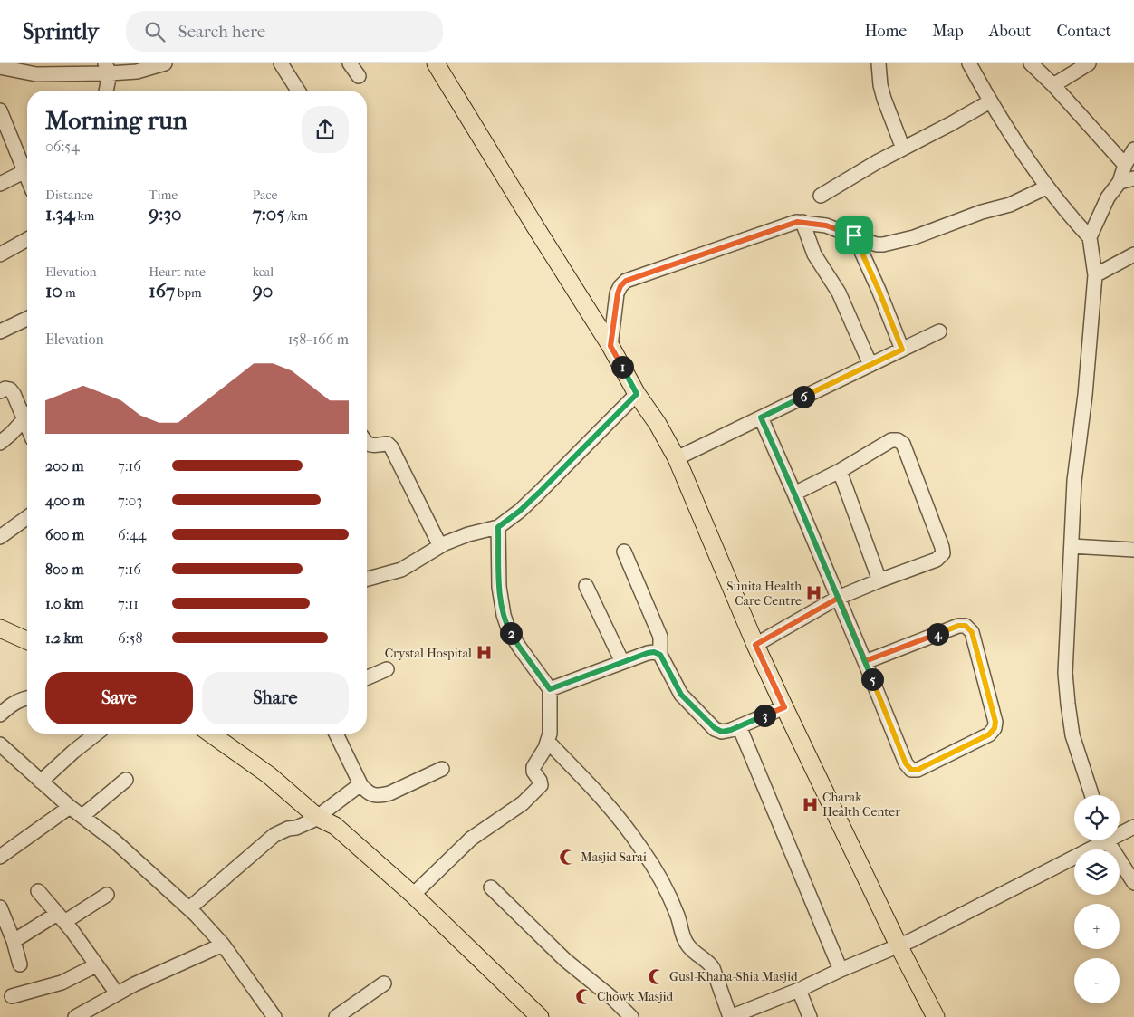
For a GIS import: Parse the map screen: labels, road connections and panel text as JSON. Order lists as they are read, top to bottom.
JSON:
{
  "places": {
    "hospital": ["Sunita Health Care Centre", "Crystal Hospital", "Charak Health Center"],
    "mosque": ["Masjid Sarai", "Gusl-Khana-Shia Masjid", "Chowk Masjid"]
  },
  "page": {
    "header": "Sprintly",
    "search": "Search here",
    "nav": [
      "Home",
      "Map",
      "About",
      "Contact"
    ],
    "heading": ["Morning run", "06:54"],
    "stats": [
      ["Distance", "1.34 km"],
      ["Time", "9:30"],
      ["Pace", "7:05 /km"],
      ["Elevation", "10 m"],
      ["Heart rate", "167 bpm"],
      ["kcal", "90"]
    ],
    "chart": ["Elevation", "158–166 m"],
    "pins": [
      "1",
      "6",
      "2",
      "4",
      "5",
      "3"
    ],
    "list": [
      {
        "name": "200 m",
        "note": "7:16"
      },
      {
        "name": "400 m",
        "note": "7:03"
      },
      {
        "name": "600 m",
        "note": "6:44"
      },
      {
        "name": "800 m",
        "note": "7:16"
      },
      {
        "name": "1.0 km",
        "note": "7:11"
      },
      {
        "name": "1.2 km",
        "note": "6:58"
      }
    ],
    "buttons": ["Save", "Share"],
    "map_buttons": ["+", "−"]
  }
}
